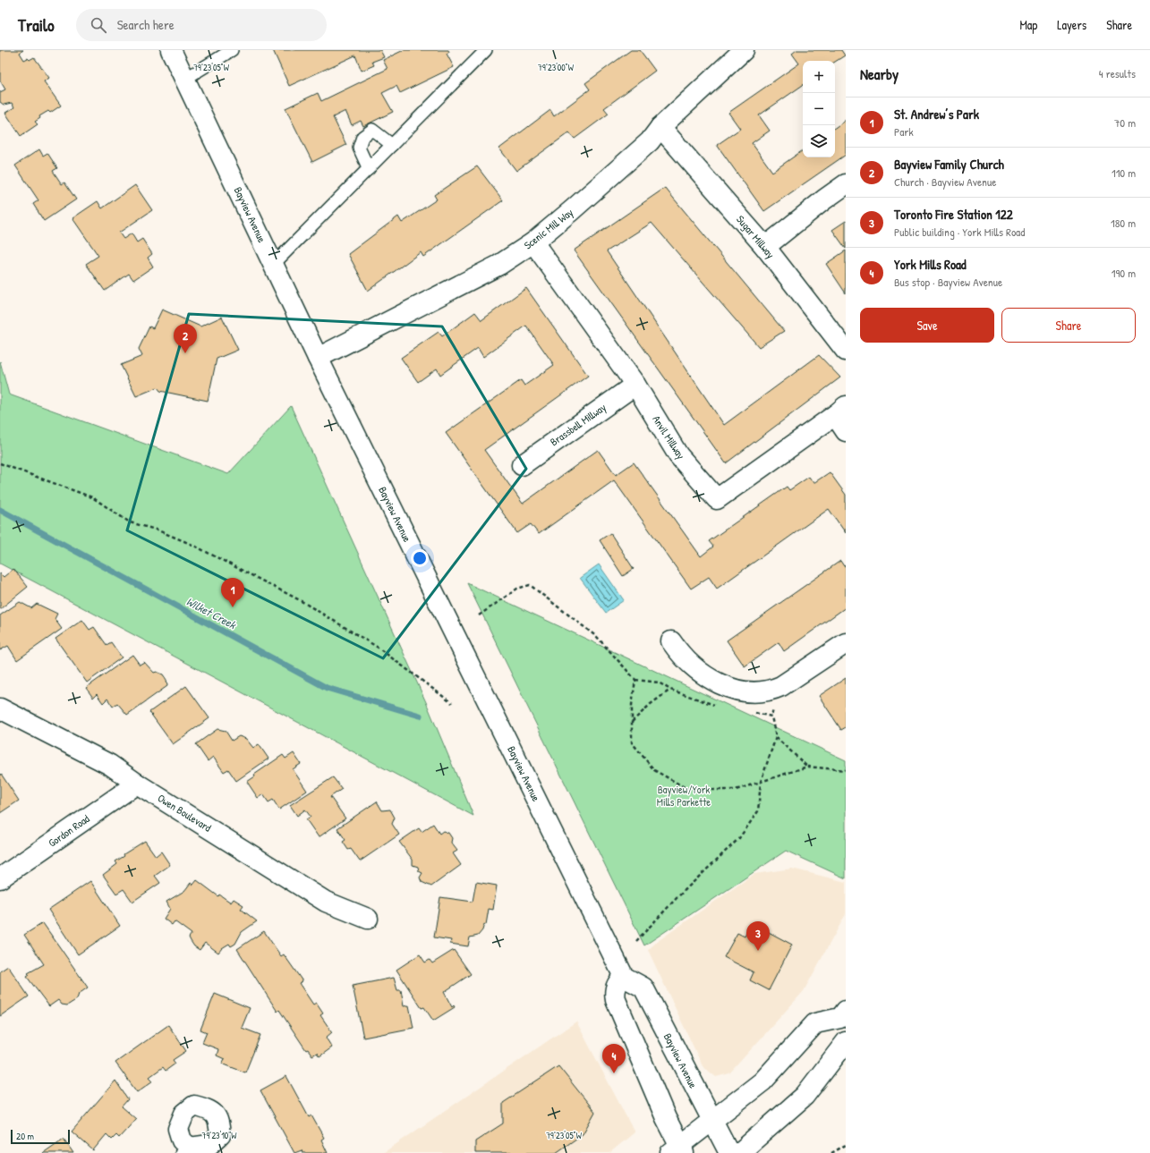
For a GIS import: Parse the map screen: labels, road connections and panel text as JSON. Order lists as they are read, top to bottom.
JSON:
{
  "streets": {
    "street": [
      "Bayview Avenue",
      "Scenic Mill Way",
      "Sugar Millway",
      "Brassbell Millway",
      "Anvil Millway",
      "Owen Boulevard",
      "Gordon Road"
    ]
  },
  "crossings": [
    ["Bayview Avenue", "Scenic Mill Way"],
    ["Scenic Mill Way", "Sugar Millway"],
    ["Scenic Mill Way", "Anvil Millway"],
    ["Brassbell Millway", "Anvil Millway"],
    ["Owen Boulevard", "Gordon Road"]
  ],
  "water": ["Wilket Creek"],
  "parks": ["Bayview/York Mills Parkette"],
  "scale_bar": "20 m",
  "page": {
    "header": "Trailo",
    "search": "Search here",
    "nav": ["Map", "Layers", "Share"],
    "heading": ["Nearby", "4 results"],
    "map_buttons": ["+", "−"],
    "list": [
      {
        "mark": "1",
        "name": "St. Andrew’s Park",
        "note": "Park",
        "value": "70 m"
      },
      {
        "mark": "2",
        "name": "Bayview Family Church",
        "note": "Church · Bayview Avenue",
        "value": "110 m"
      },
      {
        "mark": "3",
        "name": "Toronto Fire Station 122",
        "note": "Public building · York Mills Road",
        "value": "180 m"
      },
      {
        "mark": "4",
        "name": "York Mills Road",
        "note": "Bus stop · Bayview Avenue",
        "value": "190 m"
      }
    ],
    "buttons": ["Save", "Share"],
    "pins": [
      "2",
      "1",
      "3",
      "4"
    ],
    "scale": "20 m"
  },
  "coordinates": ["79°23'05\"W", "79°23'00\"W", "79°23'10\"W"]
}
